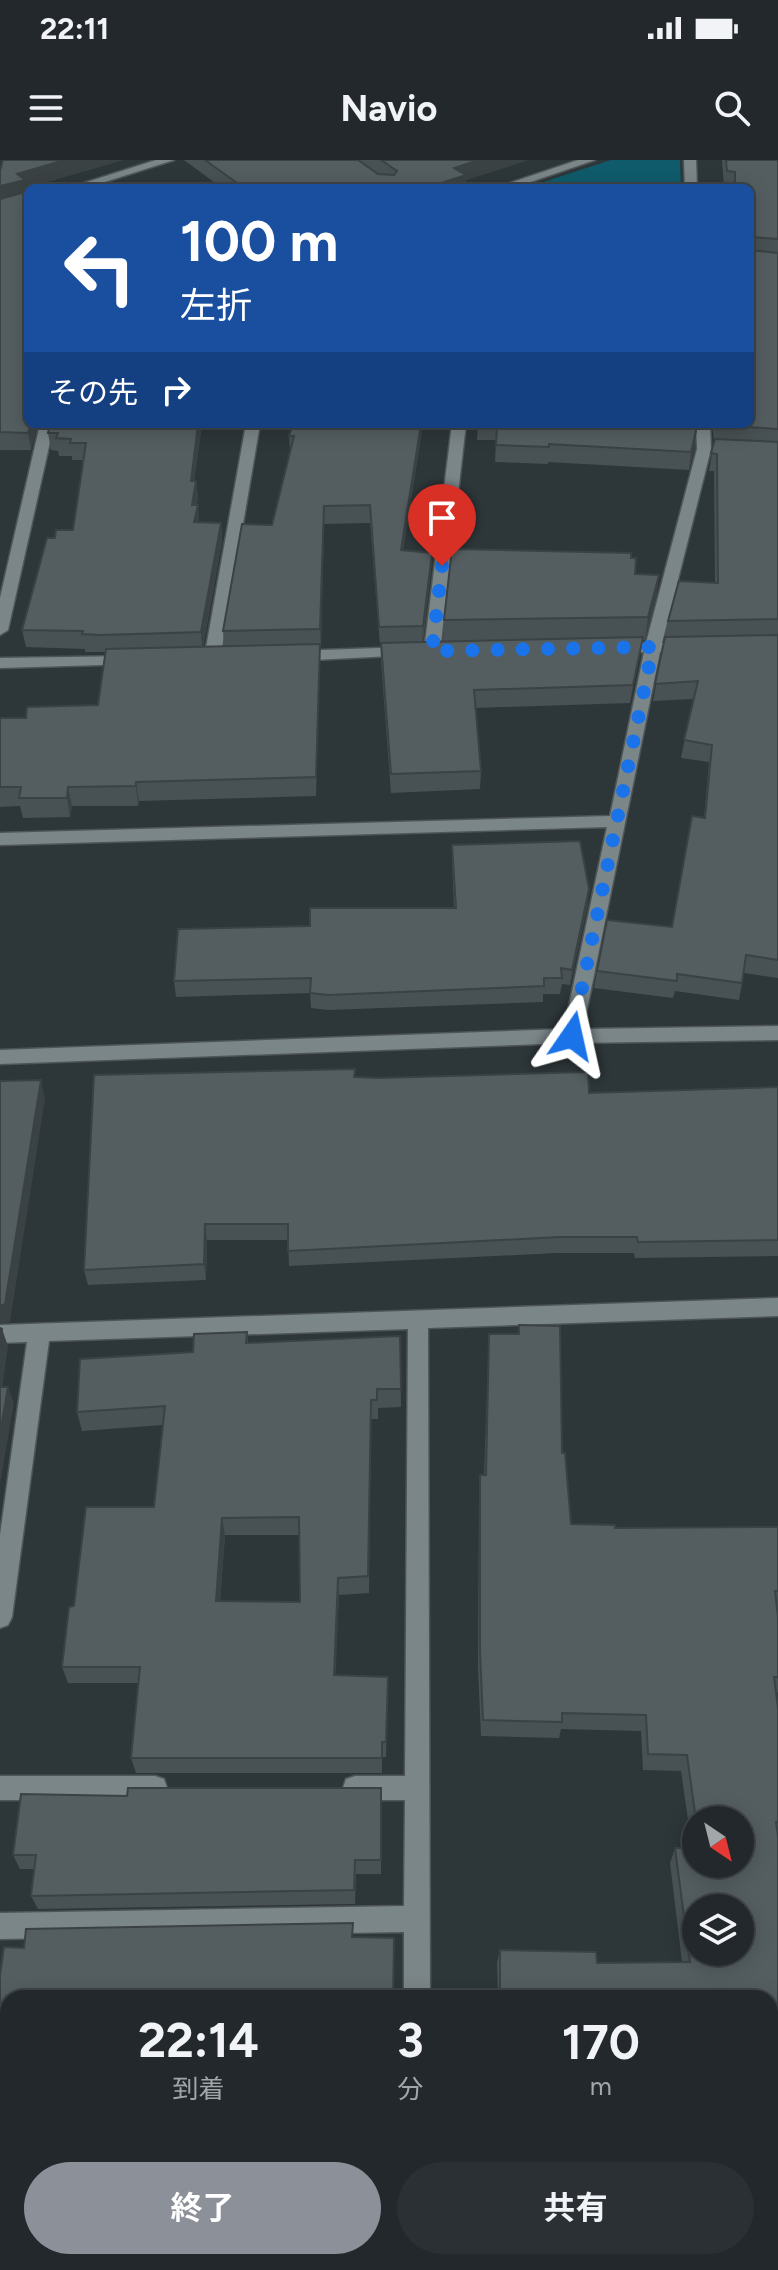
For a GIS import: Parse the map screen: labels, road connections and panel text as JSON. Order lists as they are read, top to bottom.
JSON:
{
  "north": "bottom right",
  "page": {
    "status": "22:11",
    "header": "Navio",
    "turn": ["100 m", "左折"],
    "then": "その先",
    "eta": [
      "22:14",
      "到着",
      "3",
      "分",
      "170",
      "m"
    ],
    "buttons": ["終了", "共有"]
  }
}
